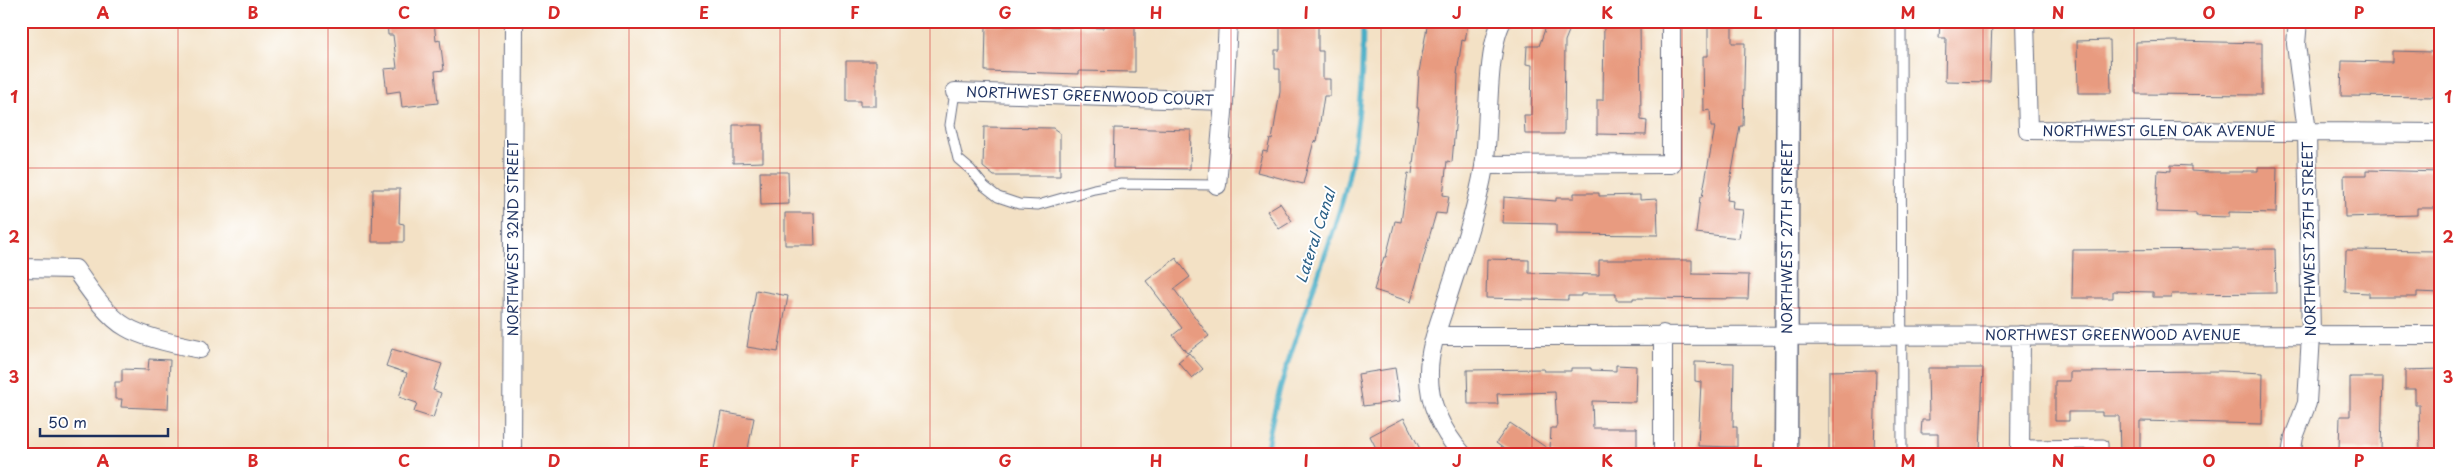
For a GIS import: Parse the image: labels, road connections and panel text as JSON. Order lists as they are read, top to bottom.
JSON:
{
  "streets": {
    "street": [
      "NORTHWEST GREENWOOD COURT",
      "NORTHWEST GLEN OAK AVENUE",
      "NORTHWEST 27TH STREET",
      "NORTHWEST 32ND STREET",
      "NORTHWEST 25TH STREET",
      "NORTHWEST GREENWOOD AVENUE"
    ]
  },
  "crossings": [
    ["NORTHWEST GLEN OAK AVENUE", "NORTHWEST 25TH STREET"],
    ["NORTHWEST 27TH STREET", "NORTHWEST GREENWOOD AVENUE"],
    ["NORTHWEST 25TH STREET", "NORTHWEST GREENWOOD AVENUE"]
  ],
  "water": ["Lateral Canal"],
  "scale_bar": "50 m",
  "grid": {
    "columns": [
      "A",
      "B",
      "C",
      "D",
      "E",
      "F",
      "G",
      "H",
      "I",
      "J",
      "K",
      "L",
      "M",
      "N",
      "O",
      "P"
    ],
    "rows": ["1", "2", "3"]
  }
}
